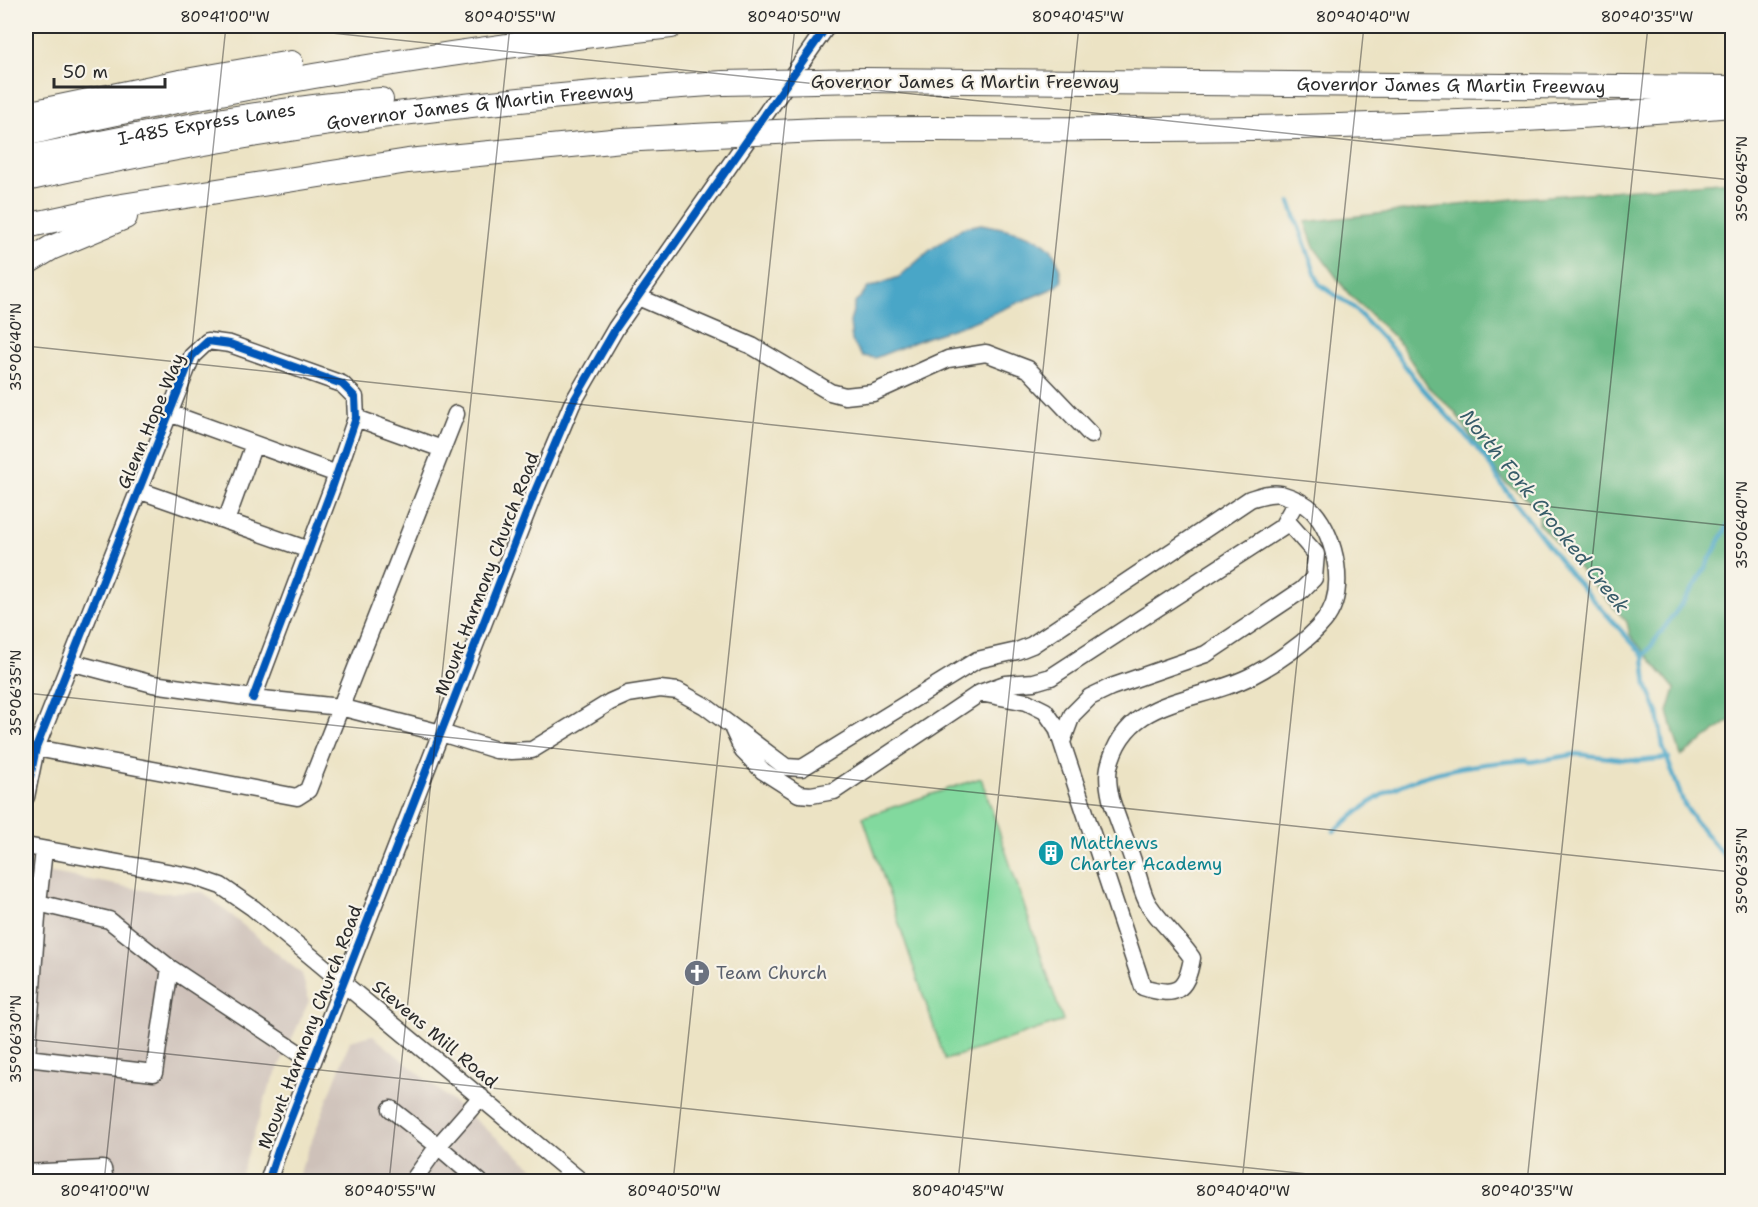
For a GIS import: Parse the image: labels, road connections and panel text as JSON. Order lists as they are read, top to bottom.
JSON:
{
  "streets": {
    "highway": ["Governor James G Martin Freeway", "I-485 Express Lanes"],
    "street": ["Glenn Hope Way", "Mount Harmony Church Road", "Stevens Mill Road"]
  },
  "crossings": [
    ["Governor James G Martin Freeway", "I-485 Express Lanes"],
    ["Mount Harmony Church Road", "Stevens Mill Road"]
  ],
  "water": ["North Fork Crooked Creek"],
  "places": {
    "building": ["Matthews Charter Academy"],
    "church": ["Team Church"]
  },
  "scale_bar": "50 m",
  "coordinates": [
    "80°41'00\"W",
    "80°40'55\"W",
    "80°40'50\"W",
    "80°40'45\"W",
    "80°40'40\"W",
    "80°40'35\"W",
    "35°06'45\"N",
    "35°06'40\"N",
    "35°06'35\"N",
    "35°06'30\"N"
  ]
}
